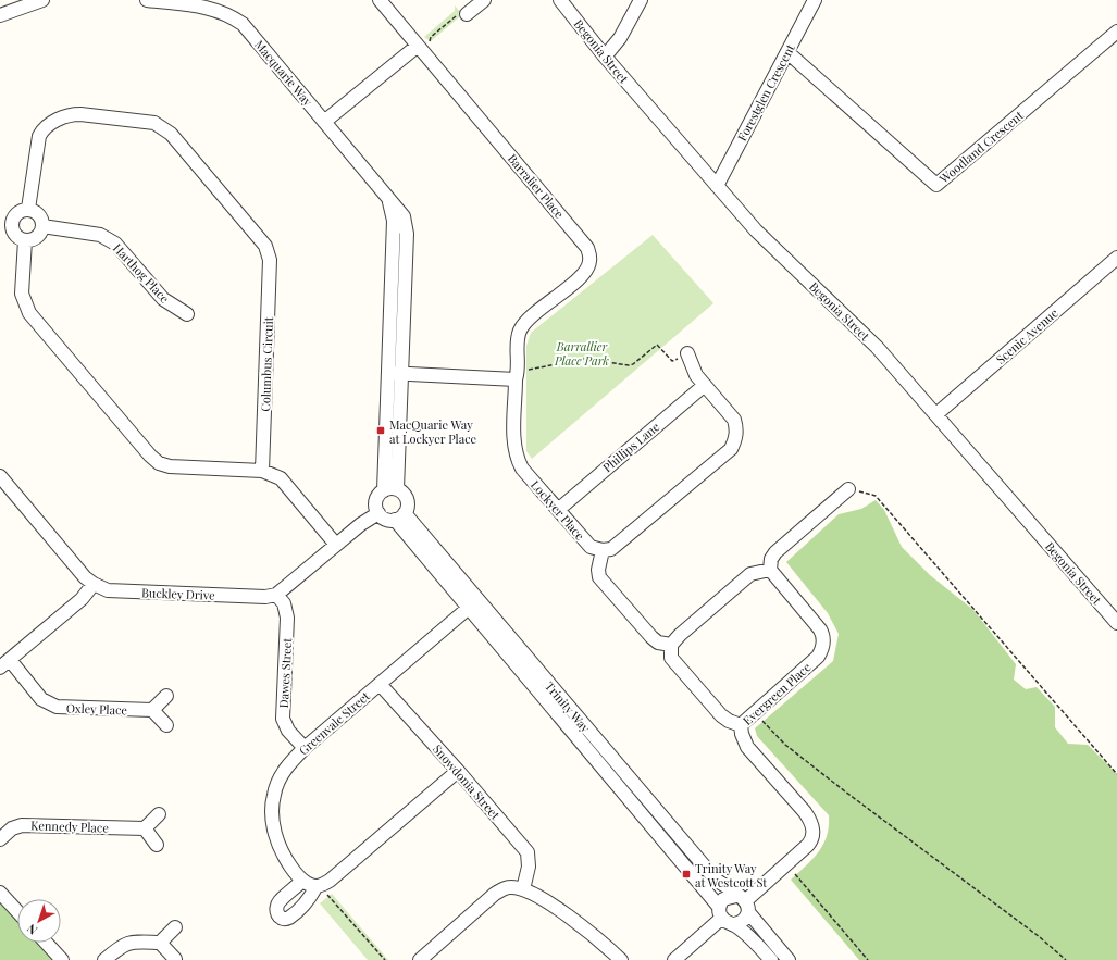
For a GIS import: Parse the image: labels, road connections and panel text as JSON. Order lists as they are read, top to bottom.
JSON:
{
  "streets": {
    "street": [
      "Begonia Street",
      "Macquarie Way",
      "Forestglen Crescent",
      "Woodland Crescent",
      "Barralier Place",
      "Harthog Place",
      "Scenic Avenue",
      "Columbus Circuit",
      "Phillips Lane",
      "Lockyer Place",
      "Buckley Drive",
      "Dawes Street",
      "Evergreen Place",
      "Trinity Way",
      "Oxley Place",
      "Greenvale Street",
      "Snowdonia Street",
      "Kennedy Place"
    ]
  },
  "crossings": [
    ["Begonia Street", "Forestglen Crescent"],
    ["Begonia Street", "Scenic Avenue"],
    ["Macquarie Way", "Trinity Way"],
    ["Forestglen Crescent", "Woodland Crescent"],
    ["Barralier Place", "Lockyer Place"],
    ["Harthog Place", "Columbus Circuit"],
    ["Phillips Lane", "Lockyer Place"],
    ["Buckley Drive", "Dawes Street"],
    ["Dawes Street", "Greenvale Street"],
    ["Evergreen Place", "Trinity Way"],
    ["Trinity Way", "Greenvale Street"],
    ["Greenvale Street", "Snowdonia Street"]
  ],
  "parks": ["Barrallier Place Park"],
  "places": {
    "transit": ["MacQuarie Way at Lockyer Place", "Trinity Way at Westcott St"]
  },
  "north": "bottom left"
}
